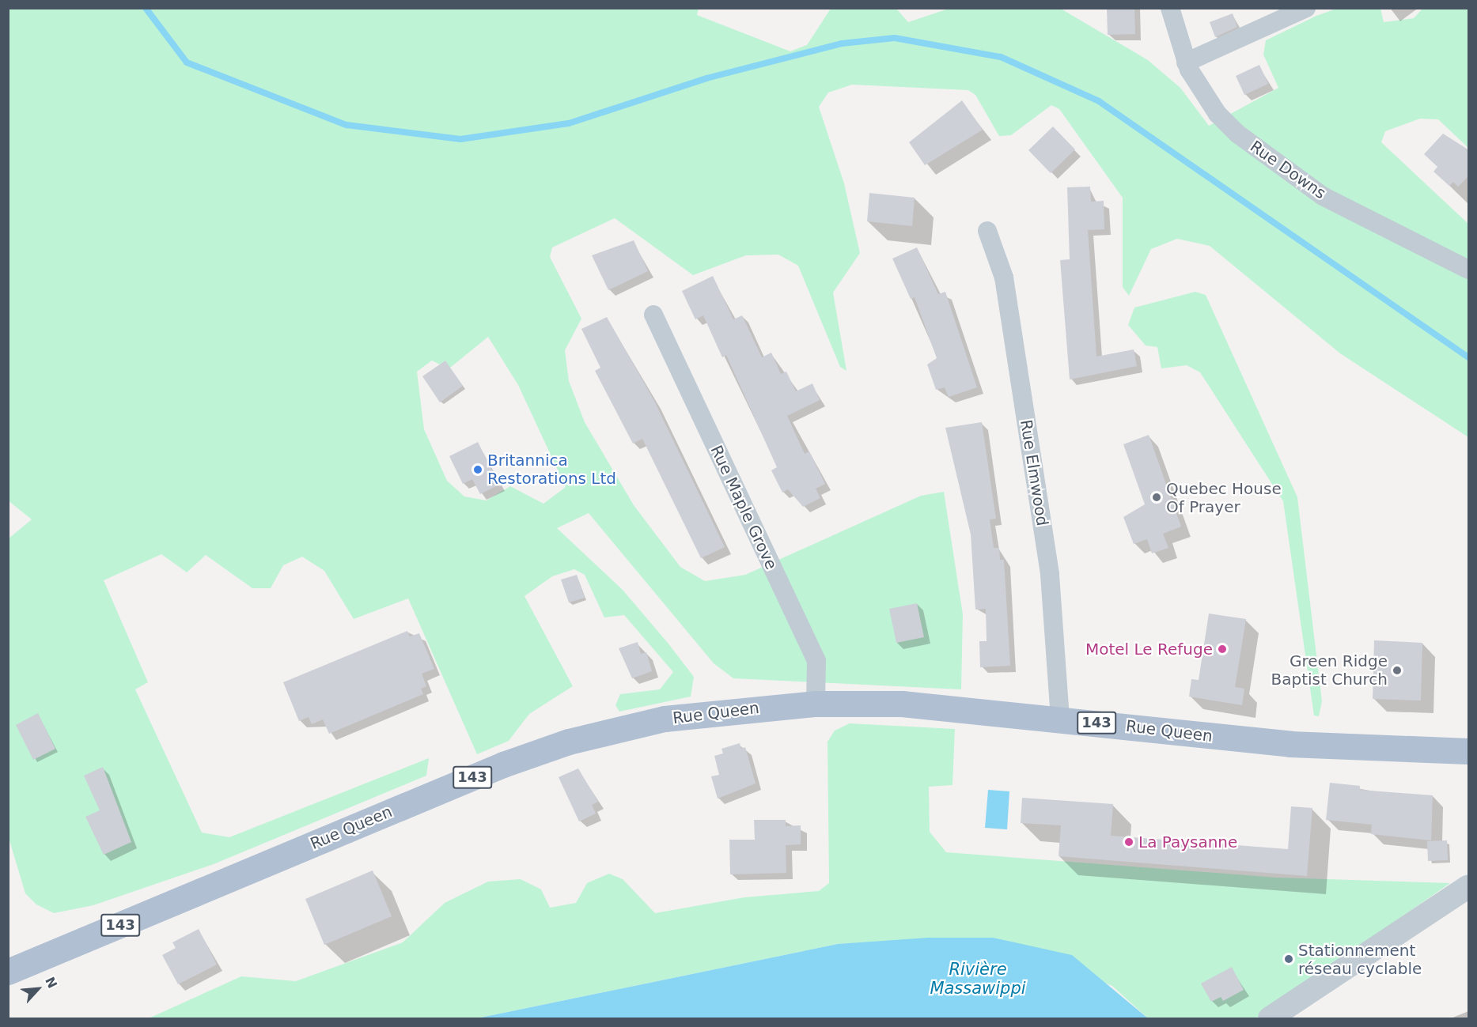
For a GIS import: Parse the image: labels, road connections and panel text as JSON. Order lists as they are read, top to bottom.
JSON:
{
  "streets": {
    "main road": ["Rue Queen", "143"],
    "street": ["Rue Downs", "Rue Elmwood", "Rue Maple Grove"]
  },
  "crossings": [
    ["Rue Elmwood", "Rue Queen"],
    ["Rue Maple Grove", "Rue Queen"]
  ],
  "water": ["Rivière Massawippi"],
  "places": [
    "Britannica Restorations Ltd",
    "Quebec House Of Prayer",
    "Motel Le Refuge",
    "Green Ridge Baptist Church",
    "La Paysanne",
    "Stationnement réseau cyclable"
  ],
  "north": "top right"
}
